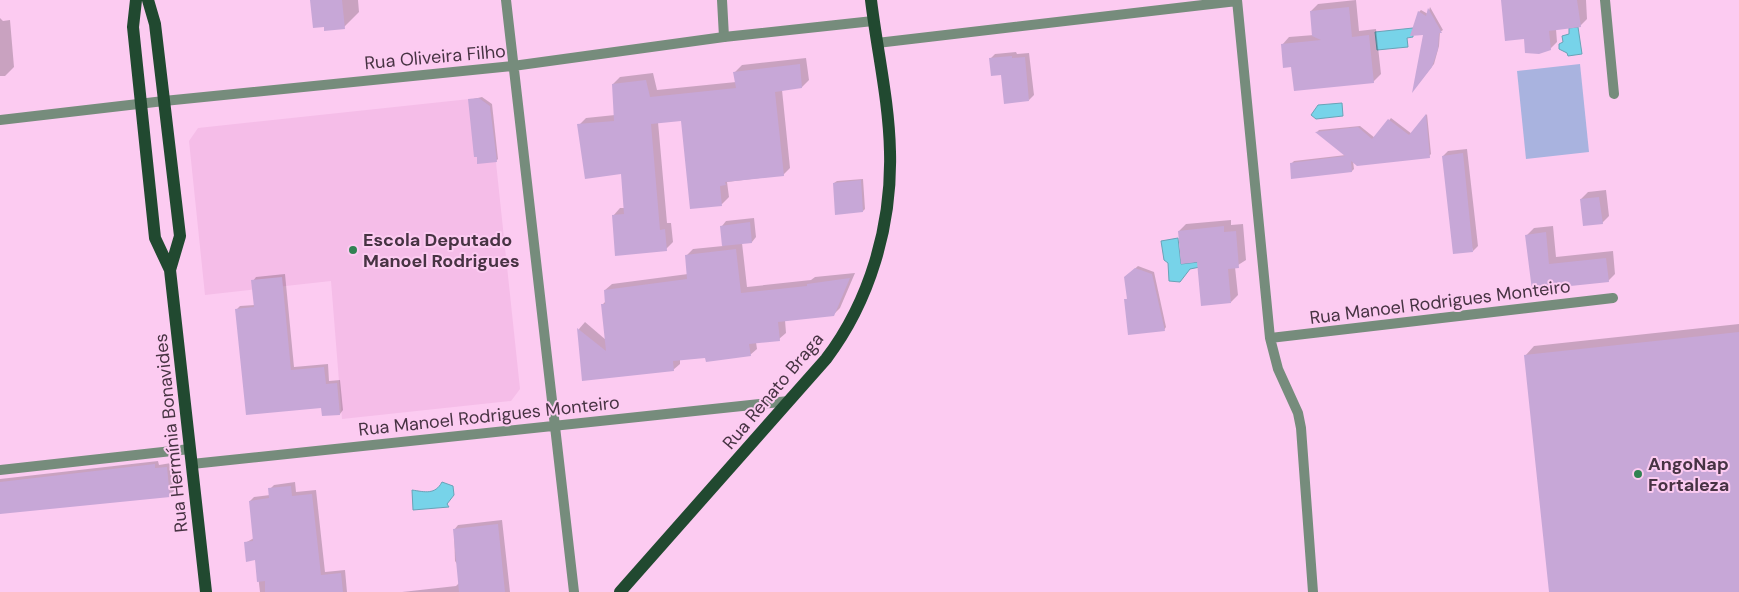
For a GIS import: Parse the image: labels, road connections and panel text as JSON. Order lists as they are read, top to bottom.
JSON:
{
  "streets": {
    "main road": ["Rua Renato Braga", "Rua Hermínia Bonavides"],
    "street": ["Rua Oliveira Filho", "Rua Manoel Rodrigues Monteiro"]
  },
  "crossings": [
    ["Rua Oliveira Filho", "Rua Renato Braga"],
    ["Rua Oliveira Filho", "Rua Hermínia Bonavides"],
    ["Rua Manoel Rodrigues Monteiro", "Rua Renato Braga"],
    ["Rua Manoel Rodrigues Monteiro", "Rua Hermínia Bonavides"]
  ],
  "places": ["Escola Deputado Manoel Rodrigues", "AngoNap Fortaleza"]
}
